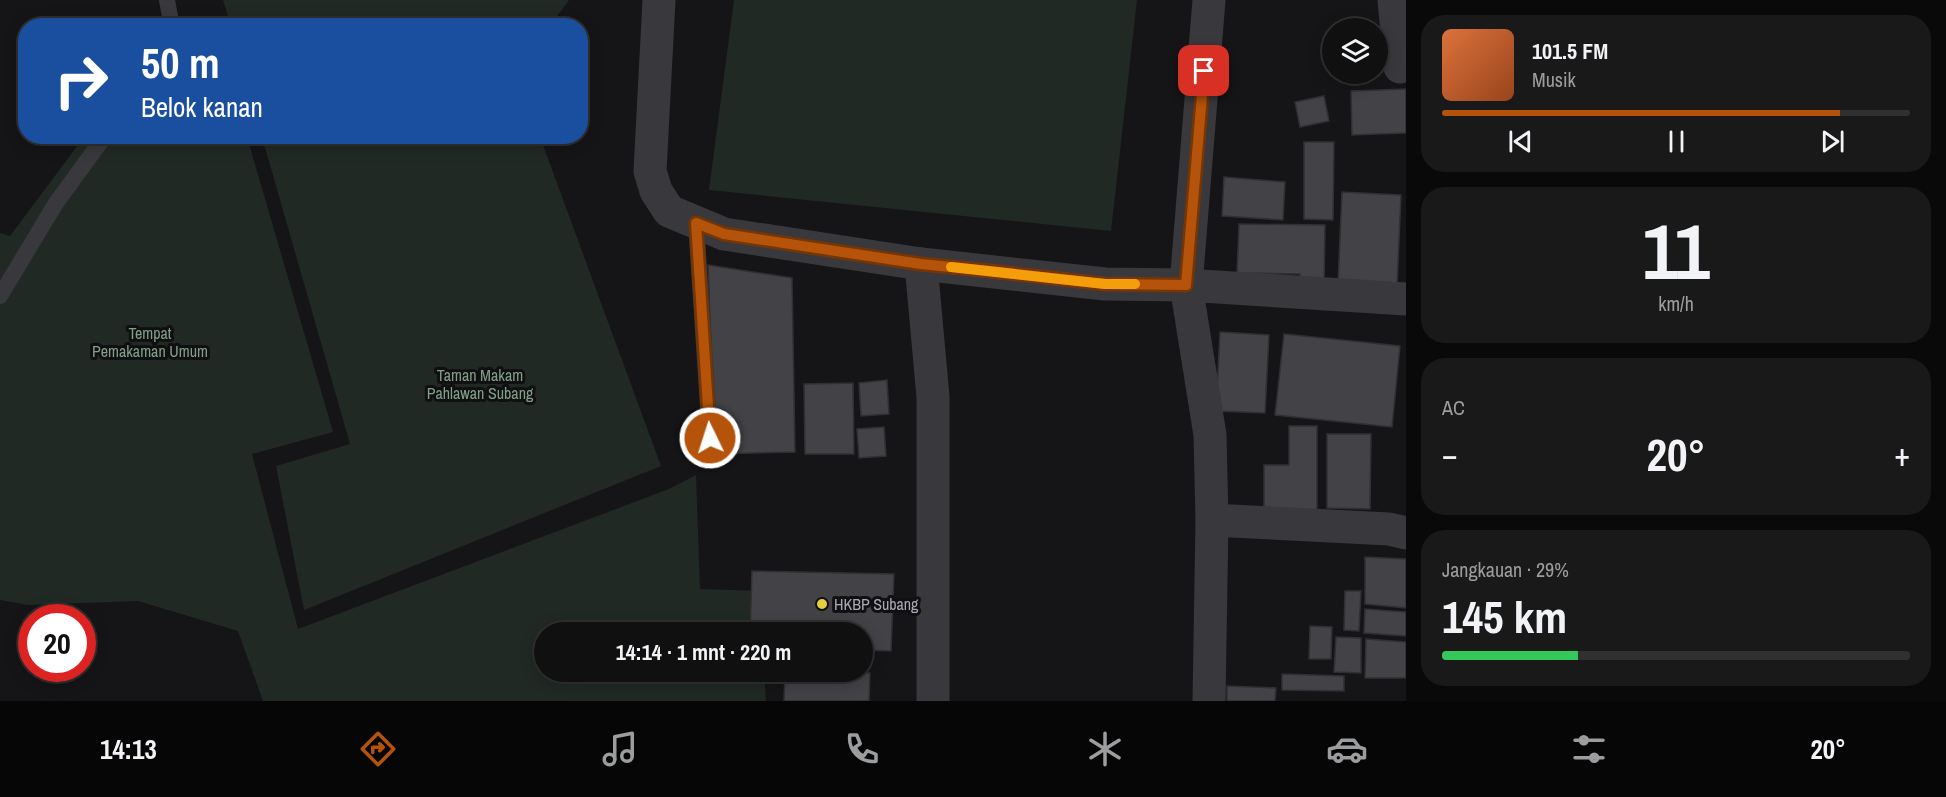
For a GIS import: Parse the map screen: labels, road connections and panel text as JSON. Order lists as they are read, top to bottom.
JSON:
{
  "parks": ["Tempat Pemakaman Umum", "Taman Makam Pahlawan Subang"],
  "places": ["HKBP Subang"],
  "page": {
    "turn": ["50 m", "Belok kanan"],
    "song": ["101.5 FM", "Musik"],
    "tile": [
      ["11", "km/h"],
      "AC",
      ["Jangkauan · 29%", "145 km"]
    ],
    "heat": ["−", "20°", "+"],
    "limit": "20",
    "trip": "14:14 · 1 mnt · 220 m",
    "tabs": ["14:13", "20°"]
  }
}
